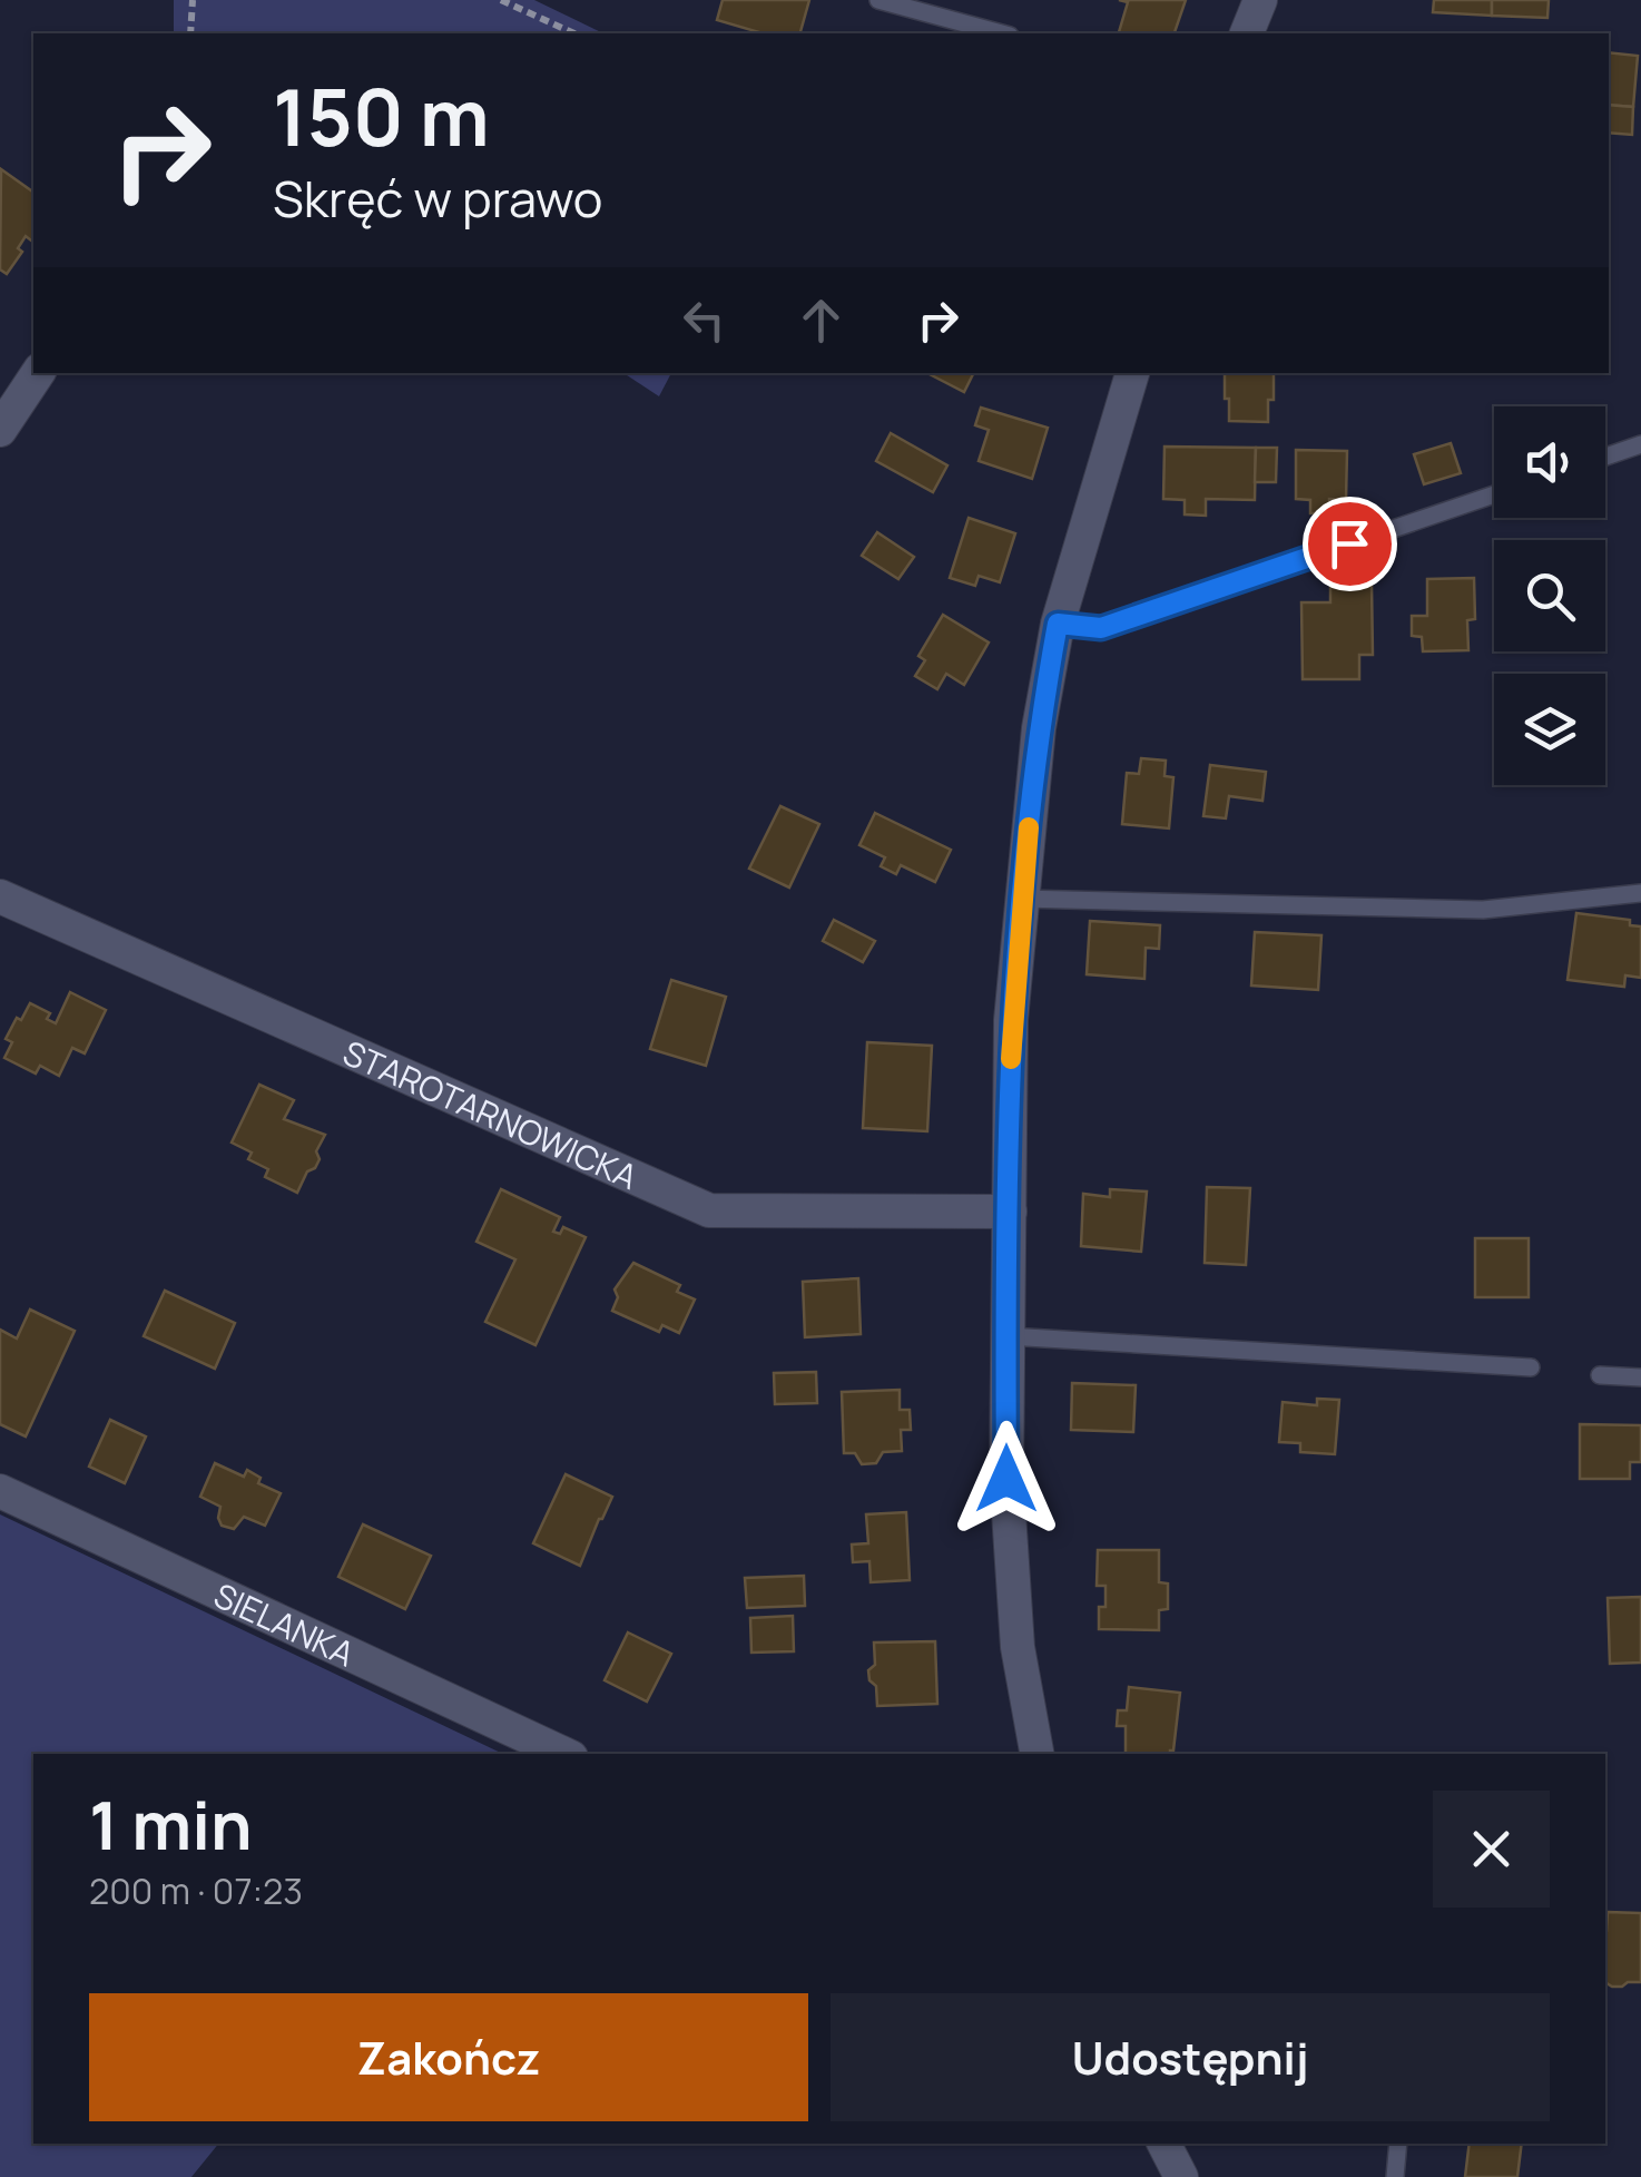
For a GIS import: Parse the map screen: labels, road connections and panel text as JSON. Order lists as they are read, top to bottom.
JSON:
{
  "streets": {
    "street": ["STAROTARNOWICKA", "SIELANKA"]
  },
  "page": {
    "turn": ["150 m", "Skręć w prawo"],
    "heading": ["1 min", "200 m · 07:23"],
    "buttons": ["Zakończ", "Udostępnij"]
  }
}
